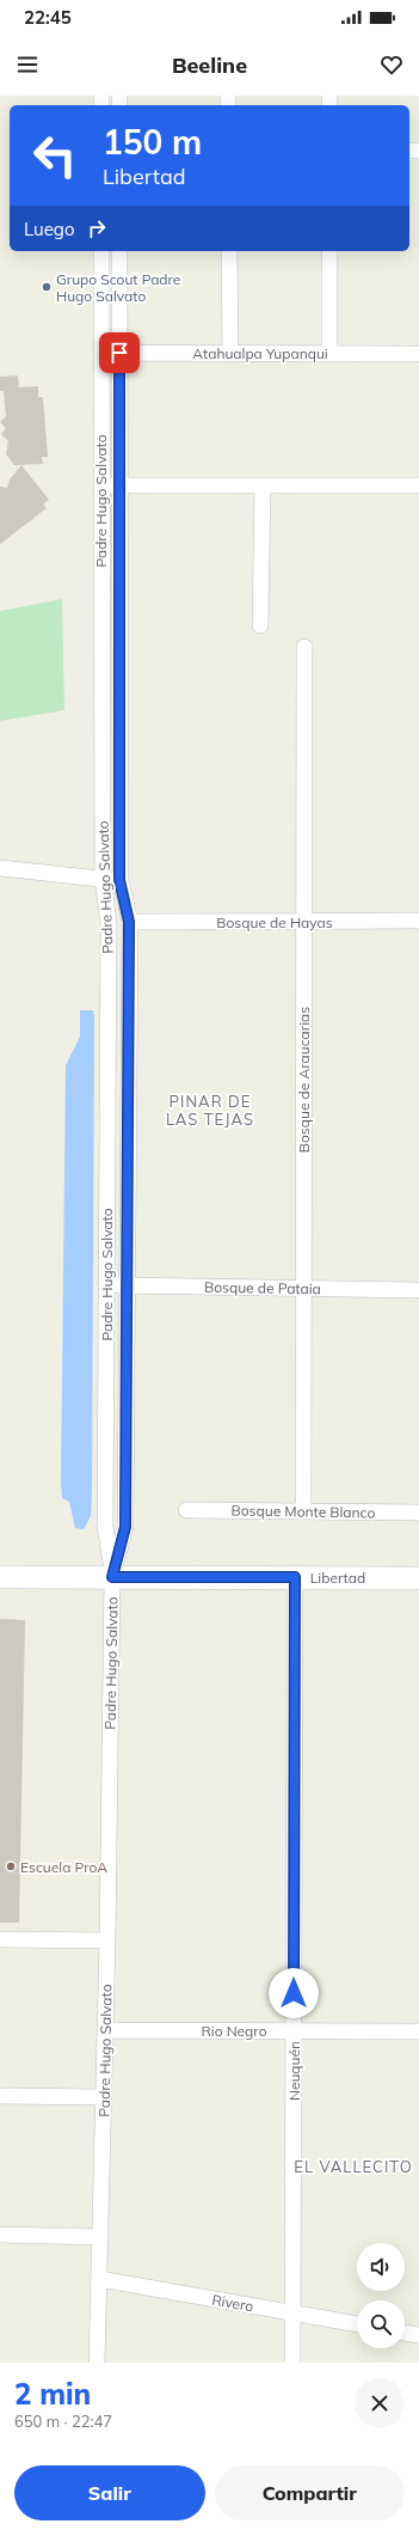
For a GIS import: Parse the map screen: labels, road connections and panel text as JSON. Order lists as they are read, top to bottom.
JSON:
{
  "streets": {
    "main road": ["Libertad"],
    "street": [
      "Atahualpa Yupanqui",
      "Padre Hugo Salvato",
      "Bosque de Hayas",
      "Bosque de Araucarias",
      "Bosque de Pataia",
      "Bosque Monte Blanco",
      "Rio Negro",
      "Neuquén",
      "Rivero"
    ]
  },
  "crossings": [
    ["Atahualpa Yupanqui", "Padre Hugo Salvato"],
    ["Padre Hugo Salvato", "Bosque de Hayas"],
    ["Padre Hugo Salvato", "Bosque de Pataia"],
    ["Padre Hugo Salvato", "Libertad"],
    ["Padre Hugo Salvato", "Rio Negro"],
    ["Padre Hugo Salvato", "Rivero"],
    ["Bosque de Hayas", "Bosque de Araucarias"],
    ["Bosque de Araucarias", "Bosque de Pataia"],
    ["Bosque de Araucarias", "Bosque Monte Blanco"],
    ["Libertad", "Neuquén"],
    ["Rio Negro", "Neuquén"],
    ["Neuquén", "Rivero"]
  ],
  "districts": ["PINAR DE LAS TEJAS", "EL VALLECITO"],
  "places": ["Grupo Scout Padre Hugo Salvato", "Escuela ProA"],
  "page": {
    "status": "22:45",
    "header": "Beeline",
    "turn": ["150 m", "Libertad"],
    "then": "Luego",
    "heading": ["2 min", "650 m · 22:47"],
    "buttons": ["Salir", "Compartir"]
  }
}
